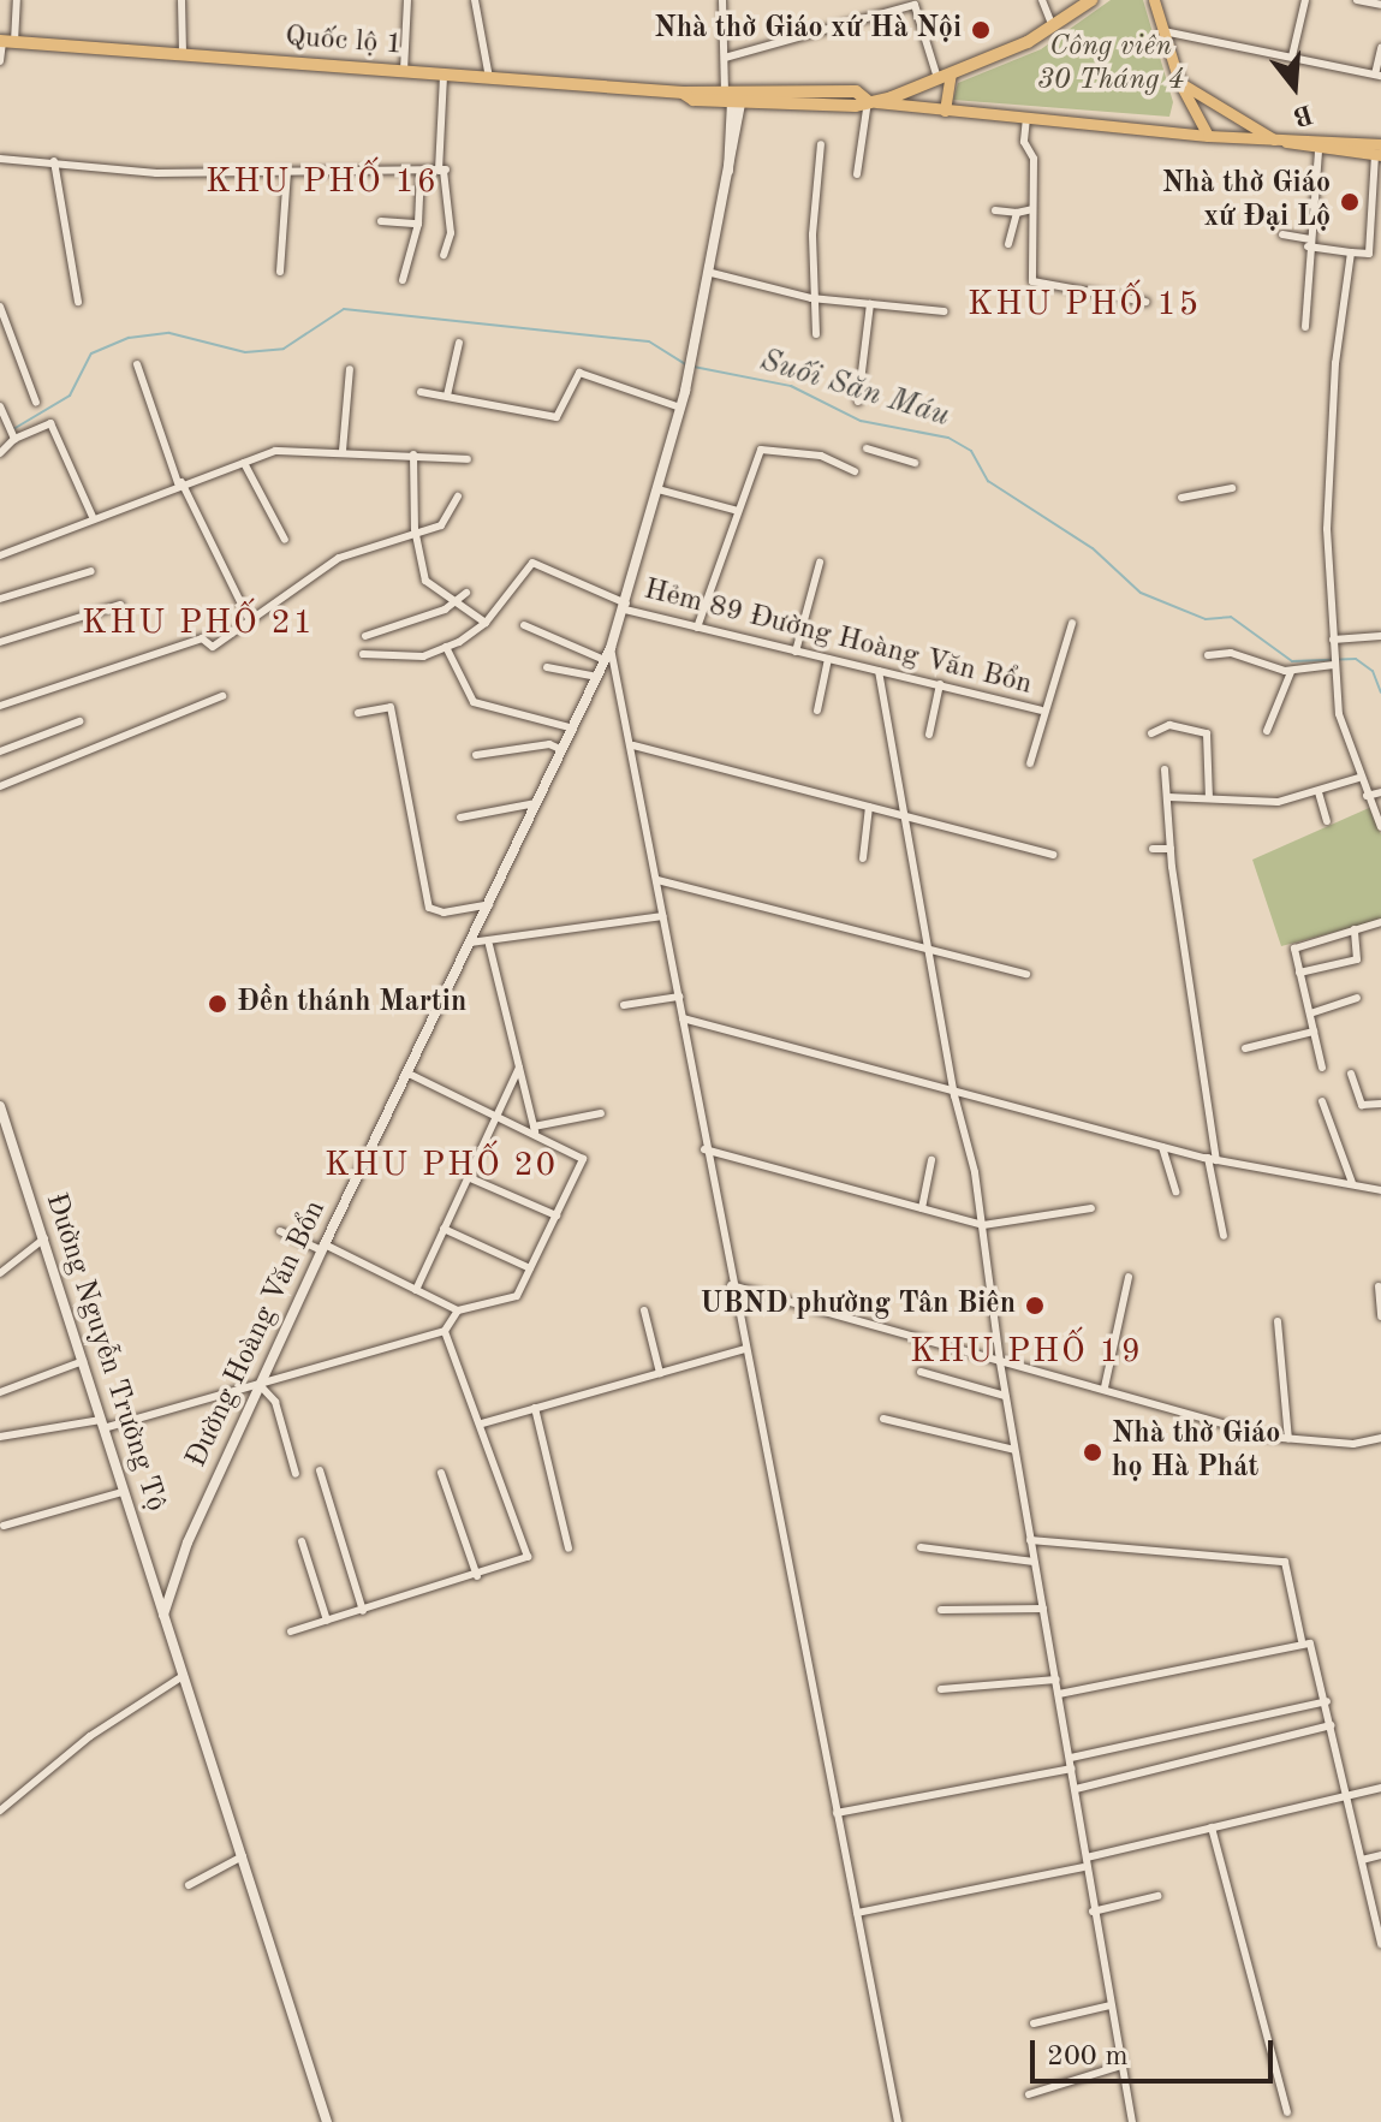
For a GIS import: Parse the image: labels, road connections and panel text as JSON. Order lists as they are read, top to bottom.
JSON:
{
  "streets": {
    "highway": ["Quốc lộ 1"],
    "main road": ["Đường Hoàng Văn Bổn", "Đường Nguyễn Trường Tộ"],
    "street": ["Hẻm 89 Đường Hoàng Văn Bổn"]
  },
  "crossings": [
    ["Quốc lộ 1", "Đường Hoàng Văn Bổn"],
    ["Hẻm 89 Đường Hoàng Văn Bổn", "Đường Hoàng Văn Bổn"],
    ["Đường Hoàng Văn Bổn", "Đường Nguyễn Trường Tộ"]
  ],
  "districts": [
    "KHU PHỐ 16",
    "KHU PHỐ 15",
    "KHU PHỐ 21",
    "KHU PHỐ 20",
    "KHU PHỐ 19"
  ],
  "water": ["Suối Săn Máu"],
  "parks": ["Công viên 30 Tháng 4"],
  "places": [
    "Nhà thờ Giáo xứ Hà Nội",
    "Nhà thờ Giáo xứ Đại Lộ",
    "Đền thánh Martin",
    "UBND phường Tân Biên",
    "Nhà thờ Giáo họ Hà Phát"
  ],
  "scale_bar": "200 m",
  "north": "bottom"
}
